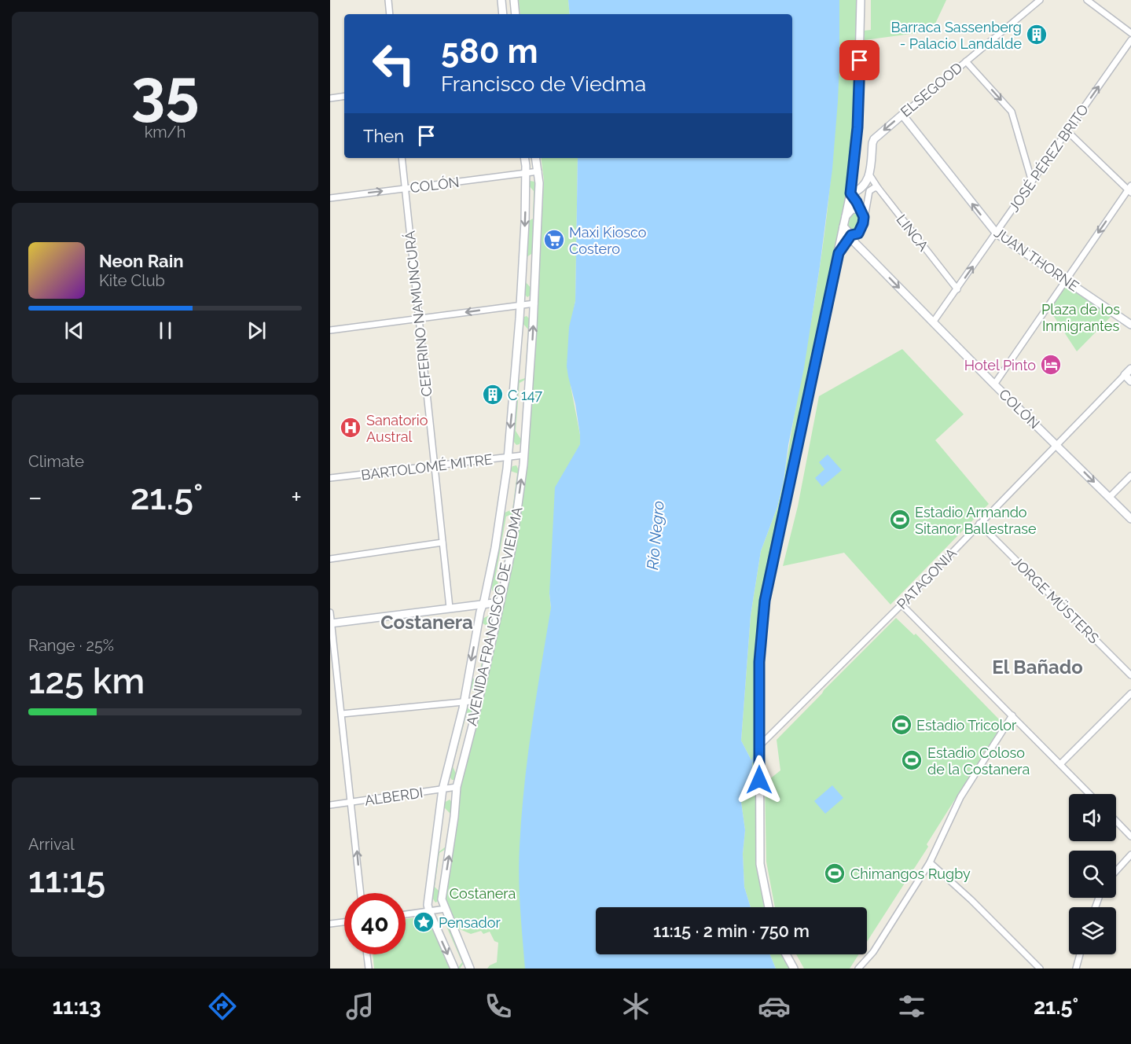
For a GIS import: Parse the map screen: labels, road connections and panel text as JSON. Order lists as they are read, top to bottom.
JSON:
{
  "streets": {
    "street": [
      "ELSEGOOD",
      "JOSÉ PÉREZ BRITO",
      "COLÓN",
      "LINCA",
      "JUAN THORNE",
      "CEFERINO NAMUNCURÁ",
      "BARTOLOMÉ MITRE",
      "PATAGONIA",
      "JORGE MÜSTERS",
      "AVENIDA FRANCISCO DE VIEDMA",
      "ALBERDI"
    ]
  },
  "crossings": [
    ["ELSEGOOD", "LINCA"],
    ["ELSEGOOD", "JUAN THORNE"],
    ["JOSÉ PÉREZ BRITO", "COLÓN"],
    ["JOSÉ PÉREZ BRITO", "LINCA"],
    ["JOSÉ PÉREZ BRITO", "JUAN THORNE"],
    ["COLÓN", "CEFERINO NAMUNCURÁ"],
    ["COLÓN", "PATAGONIA"],
    ["COLÓN", "AVENIDA FRANCISCO DE VIEDMA"],
    ["CEFERINO NAMUNCURÁ", "BARTOLOMÉ MITRE"],
    ["BARTOLOMÉ MITRE", "AVENIDA FRANCISCO DE VIEDMA"],
    ["PATAGONIA", "JORGE MÜSTERS"],
    ["AVENIDA FRANCISCO DE VIEDMA", "ALBERDI"]
  ],
  "one_way": ["JOSÉ PÉREZ BRITO", "COLÓN", "JUAN THORNE"],
  "districts": ["Costanera", "El Bañado"],
  "water": ["Río Negro"],
  "parks": ["Plaza de los Inmigrantes", "Costanera"],
  "places": {
    "building": ["Barraca Sassenberg - Palacio Landalde", "C 147"],
    "supermarket": ["Maxi Kiosco Costero"],
    "hotel": ["Hotel Pinto"],
    "hospital": ["Sanatorio Austral"],
    "sports": [
      "Estadio Armando Sitanor Ballestrase",
      "Estadio Tricolor",
      "Estadio Coloso de la Costanera",
      "Chimangos Rugby"
    ],
    "place": ["Pensador"]
  },
  "page": {
    "tile": [
      ["35", "km/h"],
      "Climate",
      ["Range · 25%", "125 km"],
      ["Arrival", "11:15"]
    ],
    "turn": ["580 m", "Francisco de Viedma"],
    "then": "Then",
    "song": ["Neon Rain", "Kite Club"],
    "heat": ["−", "21.5°", "+"],
    "limit": "40",
    "trip": "11:15 · 2 min · 750 m",
    "tabs": ["11:13", "21.5°"]
  }
}
